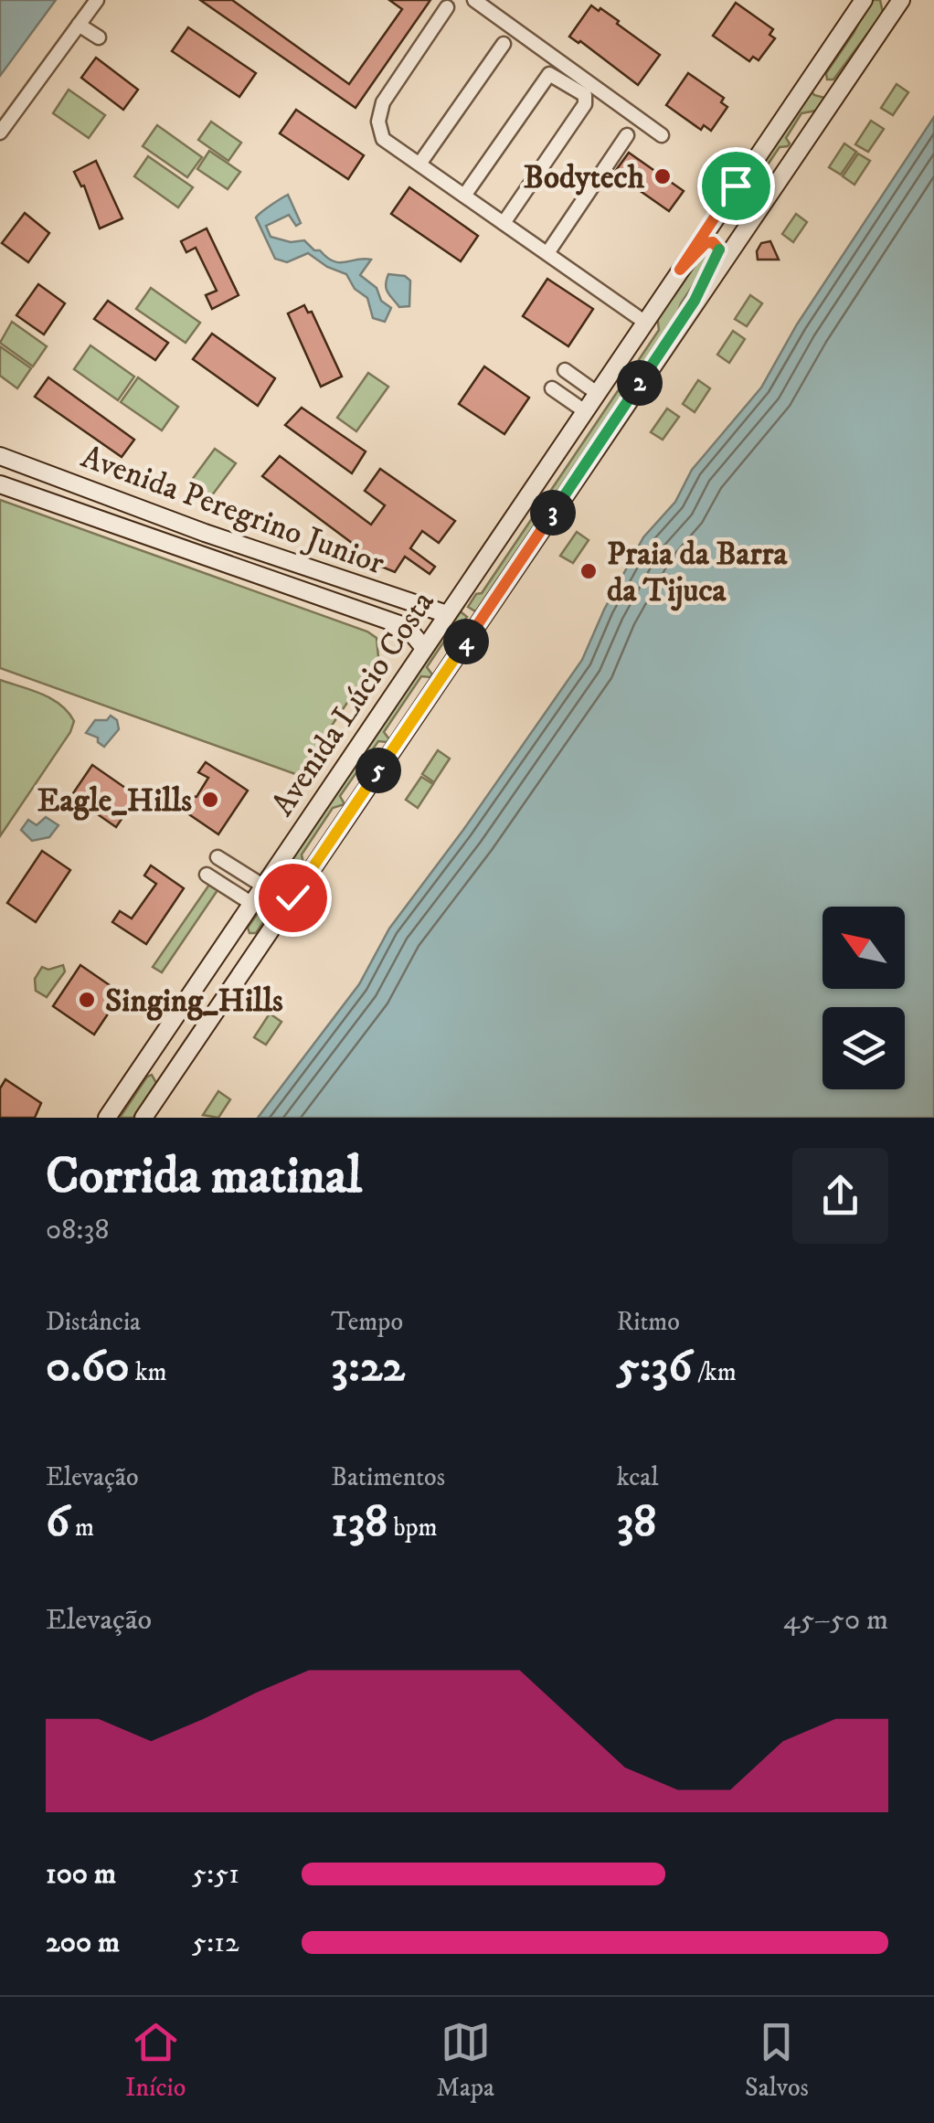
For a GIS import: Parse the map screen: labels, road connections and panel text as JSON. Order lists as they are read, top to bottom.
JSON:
{
  "streets": {
    "main road": ["Avenida Peregrino Junior", "Avenida Lúcio Costa"]
  },
  "crossings": [
    ["Avenida Peregrino Junior", "Avenida Lúcio Costa"]
  ],
  "places": [
    "Bodytech",
    "Praia da Barra da Tijuca",
    "Eagle_Hills",
    "Singing_Hills"
  ],
  "north": "top left",
  "page": {
    "pins": [
      "2",
      "3",
      "4",
      "5"
    ],
    "heading": ["Corrida matinal", "08:38"],
    "stats": [
      ["Distância", "0.60 km"],
      ["Tempo", "3:22"],
      ["Ritmo", "5:36 /km"],
      ["Elevação", "6 m"],
      ["Batimentos", "138 bpm"],
      ["kcal", "38"]
    ],
    "chart": ["Elevação", "45–50 m"],
    "list": [
      {
        "name": "100 m",
        "note": "5:51"
      },
      {
        "name": "200 m",
        "note": "5:12"
      }
    ],
    "tabs": ["Início", "Mapa", "Salvos"]
  }
}
